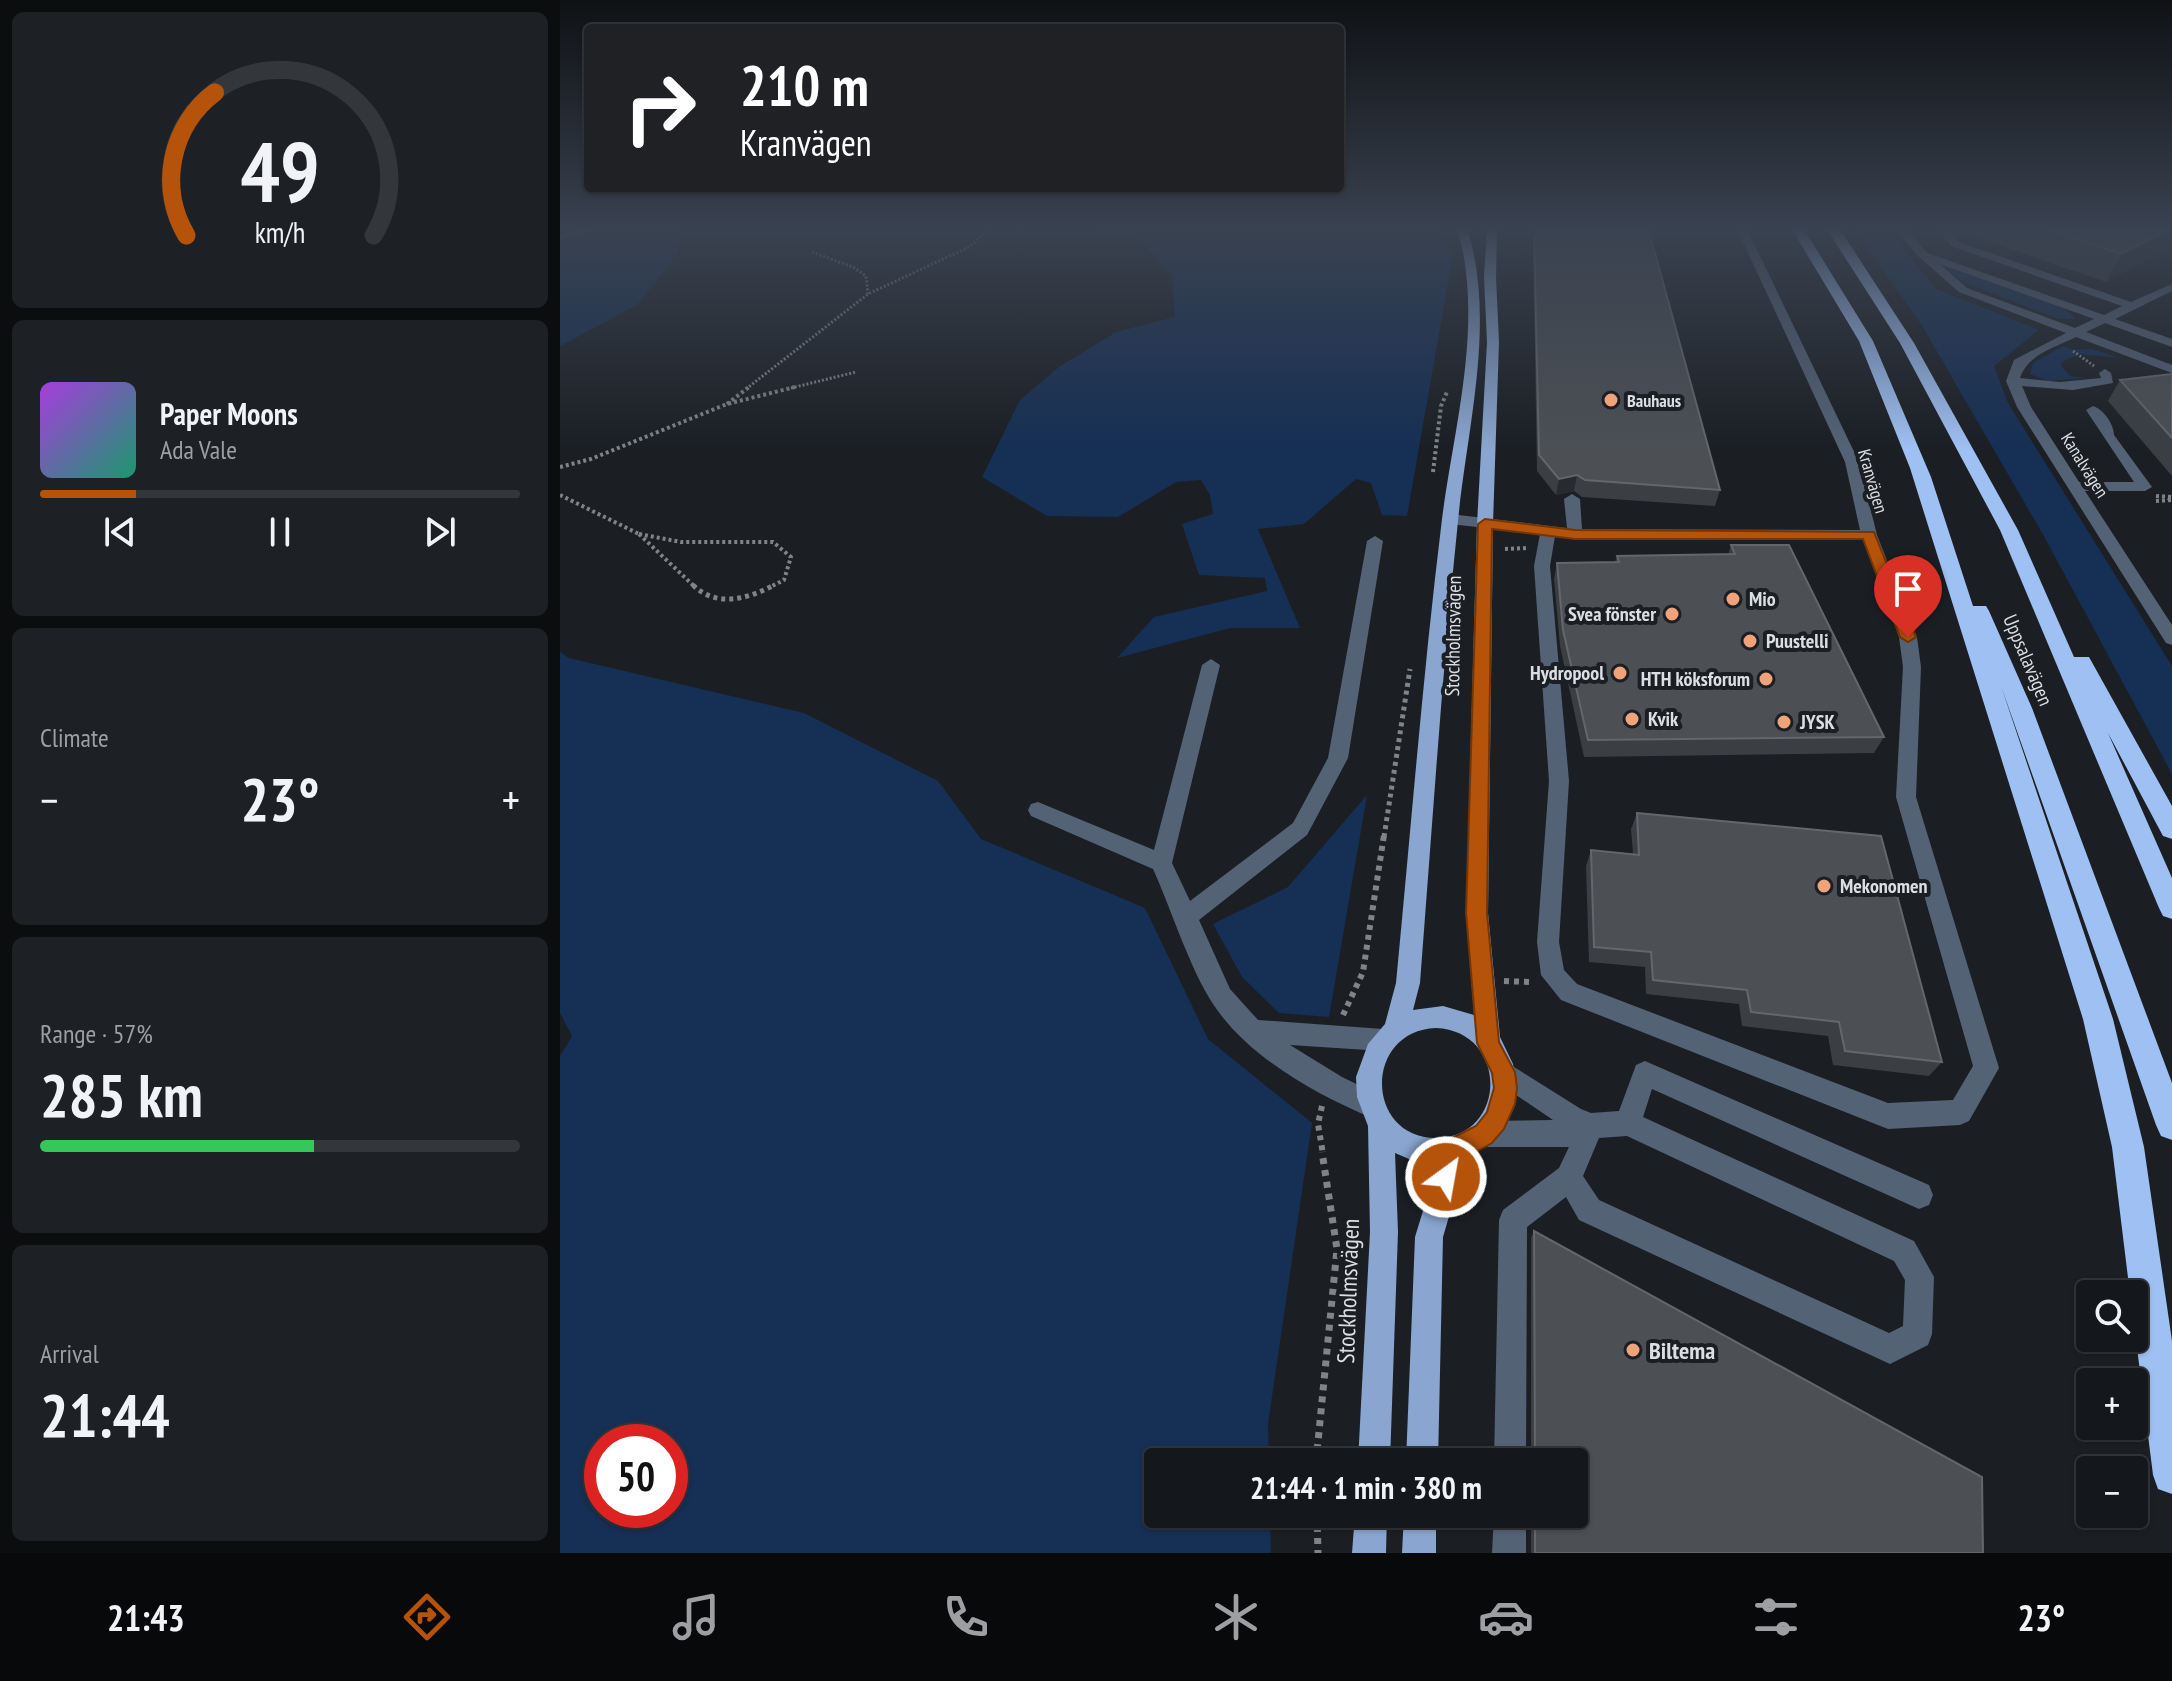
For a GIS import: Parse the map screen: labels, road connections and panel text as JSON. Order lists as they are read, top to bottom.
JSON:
{
  "streets": {
    "highway": ["Uppsalavägen"],
    "main road": ["Stockholmsvägen"],
    "street": ["Kanalvägen", "Kranvägen"]
  },
  "crossings": [
    ["Kranvägen", "Stockholmsvägen"]
  ],
  "places": [
    "Bauhaus",
    "Mio",
    "Svea fönster",
    "Puustelli",
    "Hydropool",
    "HTH köksforum",
    "Kvik",
    "JYSK",
    "Mekonomen",
    "Biltema"
  ],
  "page": {
    "turn": ["210 m", "Kranvägen"],
    "song": ["Paper Moons", "Ada Vale"],
    "tile": [
      "Climate",
      ["Range · 57%", "285 km"],
      ["Arrival", "21:44"]
    ],
    "heat": ["−", "23°", "+"],
    "map_buttons": ["+", "−"],
    "limit": "50",
    "trip": "21:44 · 1 min · 380 m",
    "tabs": ["21:43", "23°"],
    "gauge": ["49", "km/h"]
  }
}
